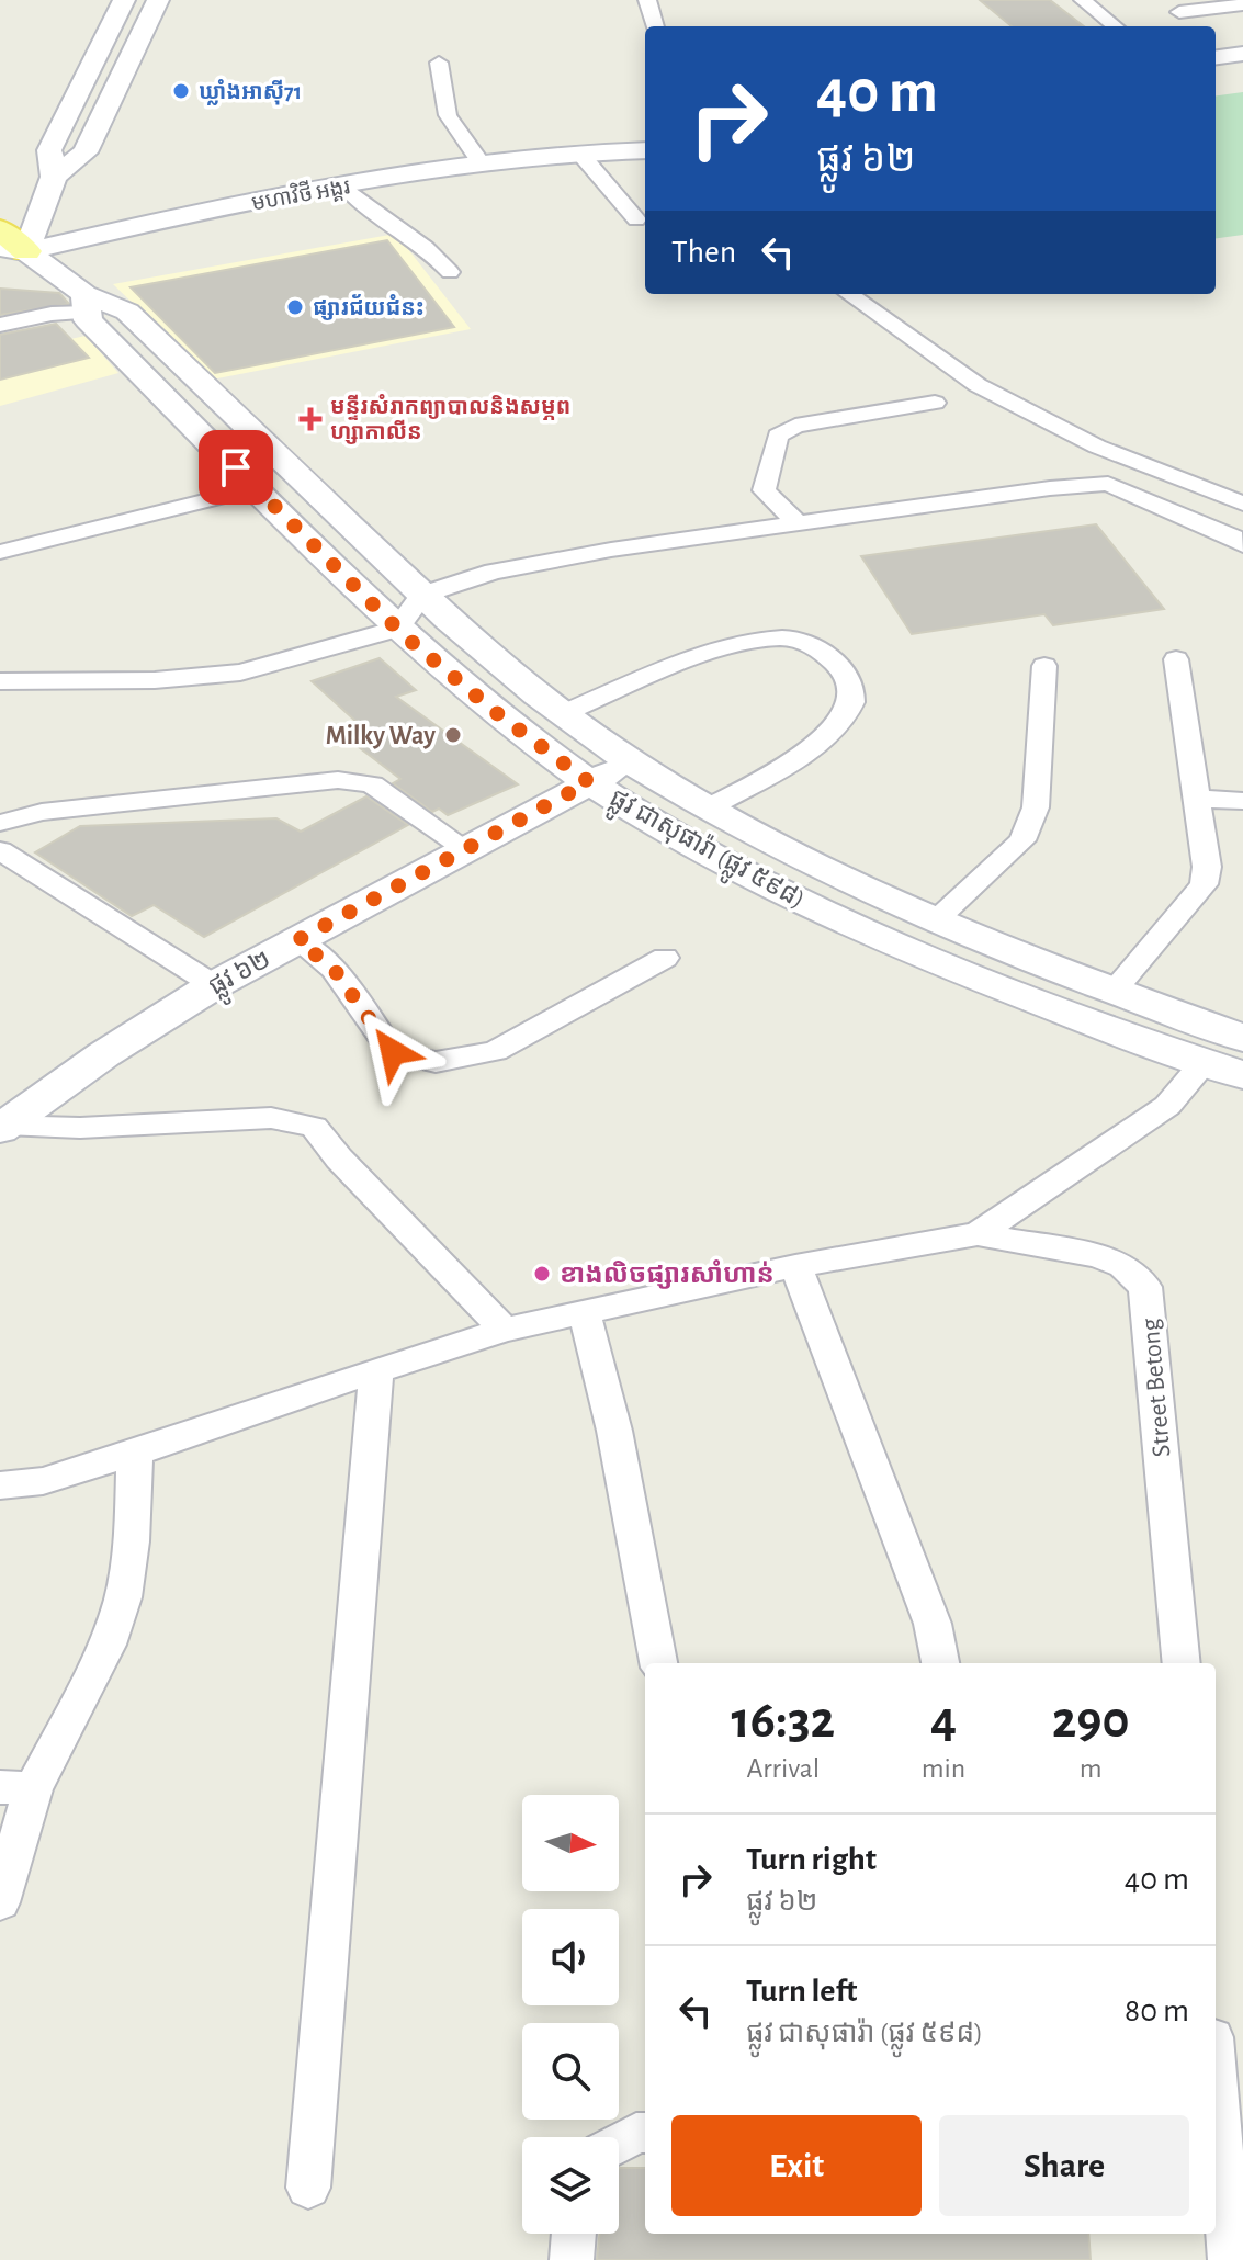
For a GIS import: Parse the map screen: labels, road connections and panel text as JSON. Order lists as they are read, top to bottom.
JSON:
{
  "streets": {
    "main road": ["មហាវិថី អង្គរ", "ផ្លូវ ជាសុផារ៉ា (ផ្លូវ ៥៩៨)", "ផ្លូវ ៦២"],
    "street": ["Street Betong"]
  },
  "crossings": [
    ["មហាវិថី អង្គរ", "ផ្លូវ ជាសុផារ៉ា (ផ្លូវ ៥៩៨)"],
    ["ផ្លូវ ជាសុផារ៉ា (ផ្លូវ ៥៩៨)", "ផ្លូវ ៦២"]
  ],
  "places": {
    "other": [
      "ឃ្លាំងអាសុី71",
      "ផ្សារជ័យជំនះ",
      "Milky Way",
      "ខាងលិចផ្សារសាំហាន់"
    ],
    "health": ["មន្ទីរសំរាកព្យាបាលនិងសម្ភព ហ្សាកាលីន"]
  },
  "north": "right",
  "page": {
    "turn": ["40 m", "ផ្លូវ ៦២"],
    "then": "Then",
    "eta": [
      "16:32",
      "Arrival",
      "4",
      "min",
      "290",
      "m"
    ],
    "list": [
      {
        "name": "Turn right",
        "note": "ផ្លូវ ៦២",
        "value": "40 m"
      },
      {
        "name": "Turn left",
        "note": "ផ្លូវ ជាសុផារ៉ា (ផ្លូវ ៥៩៨)",
        "value": "80 m"
      }
    ],
    "buttons": ["Exit", "Share"]
  }
}
